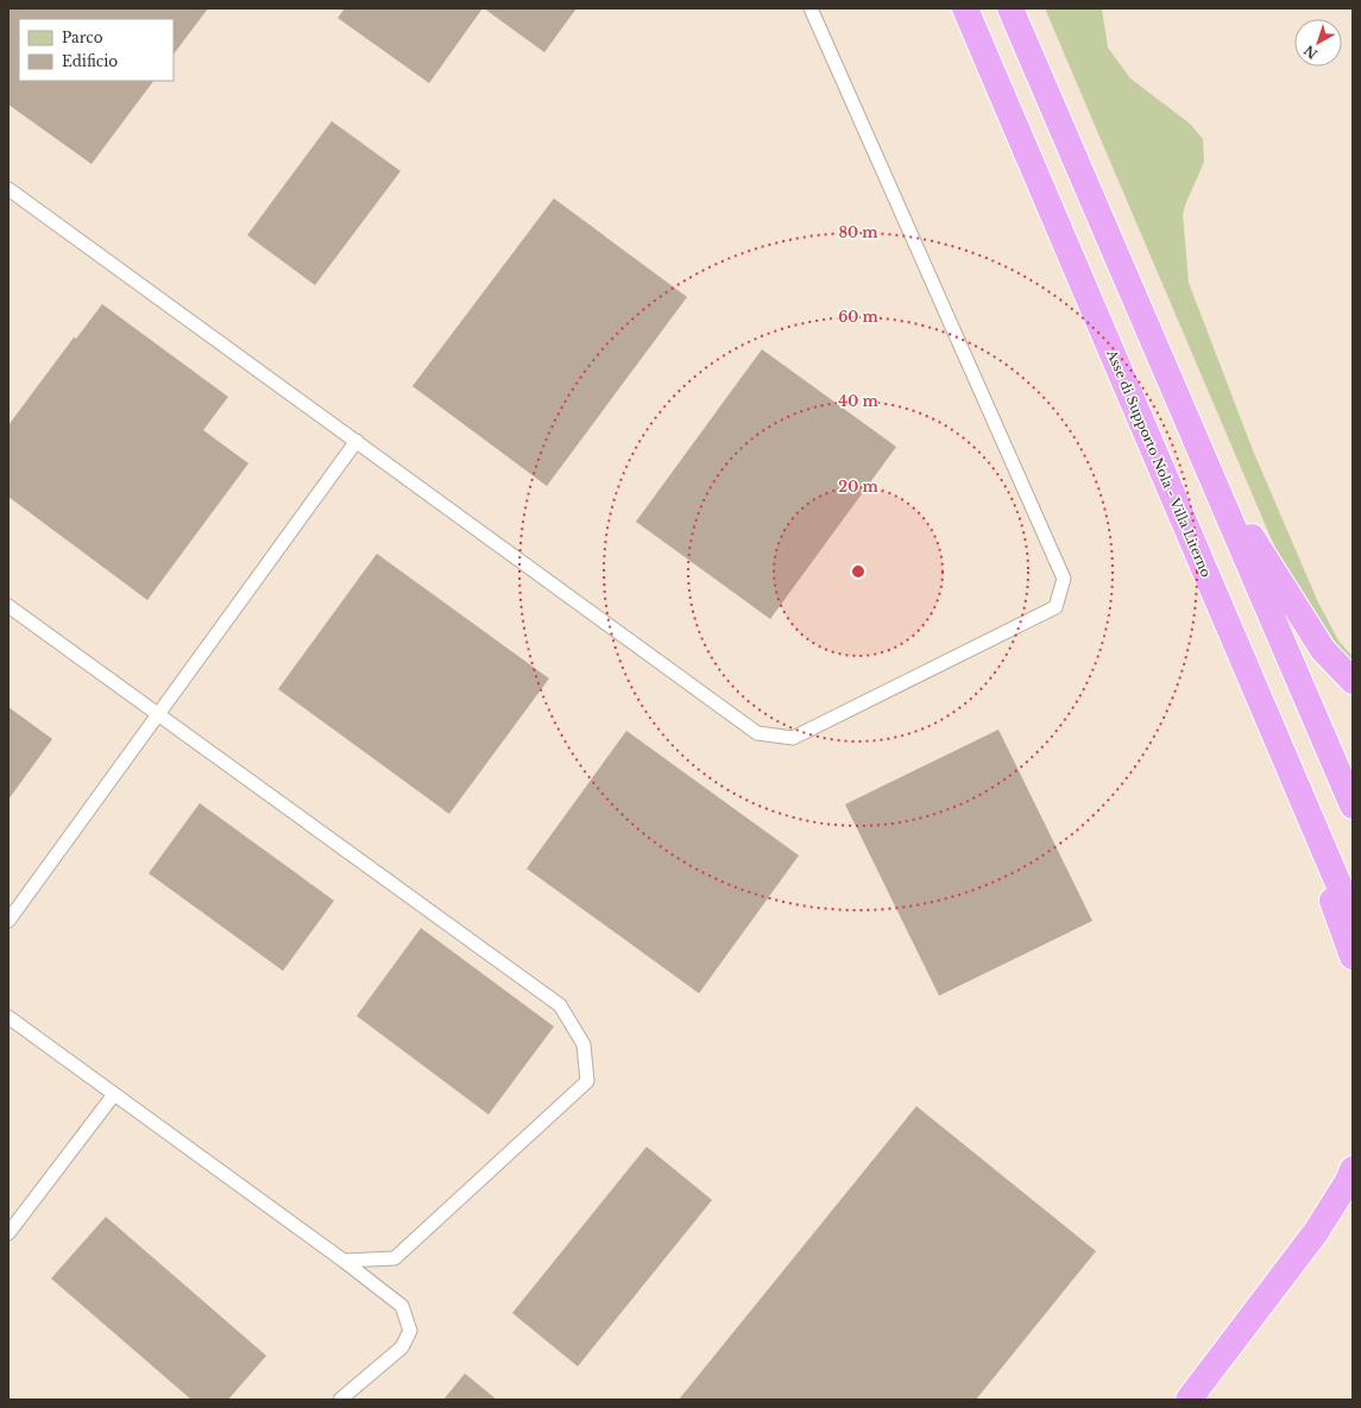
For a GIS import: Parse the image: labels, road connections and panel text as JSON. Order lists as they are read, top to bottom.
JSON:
{
  "streets": {
    "highway": ["Asse di Supporto Nola - Villa Literno"]
  },
  "legend": ["Parco", "Edificio"],
  "north": "bottom left",
  "rings": [
    "80 m",
    "60 m",
    "40 m",
    "20 m"
  ]
}
